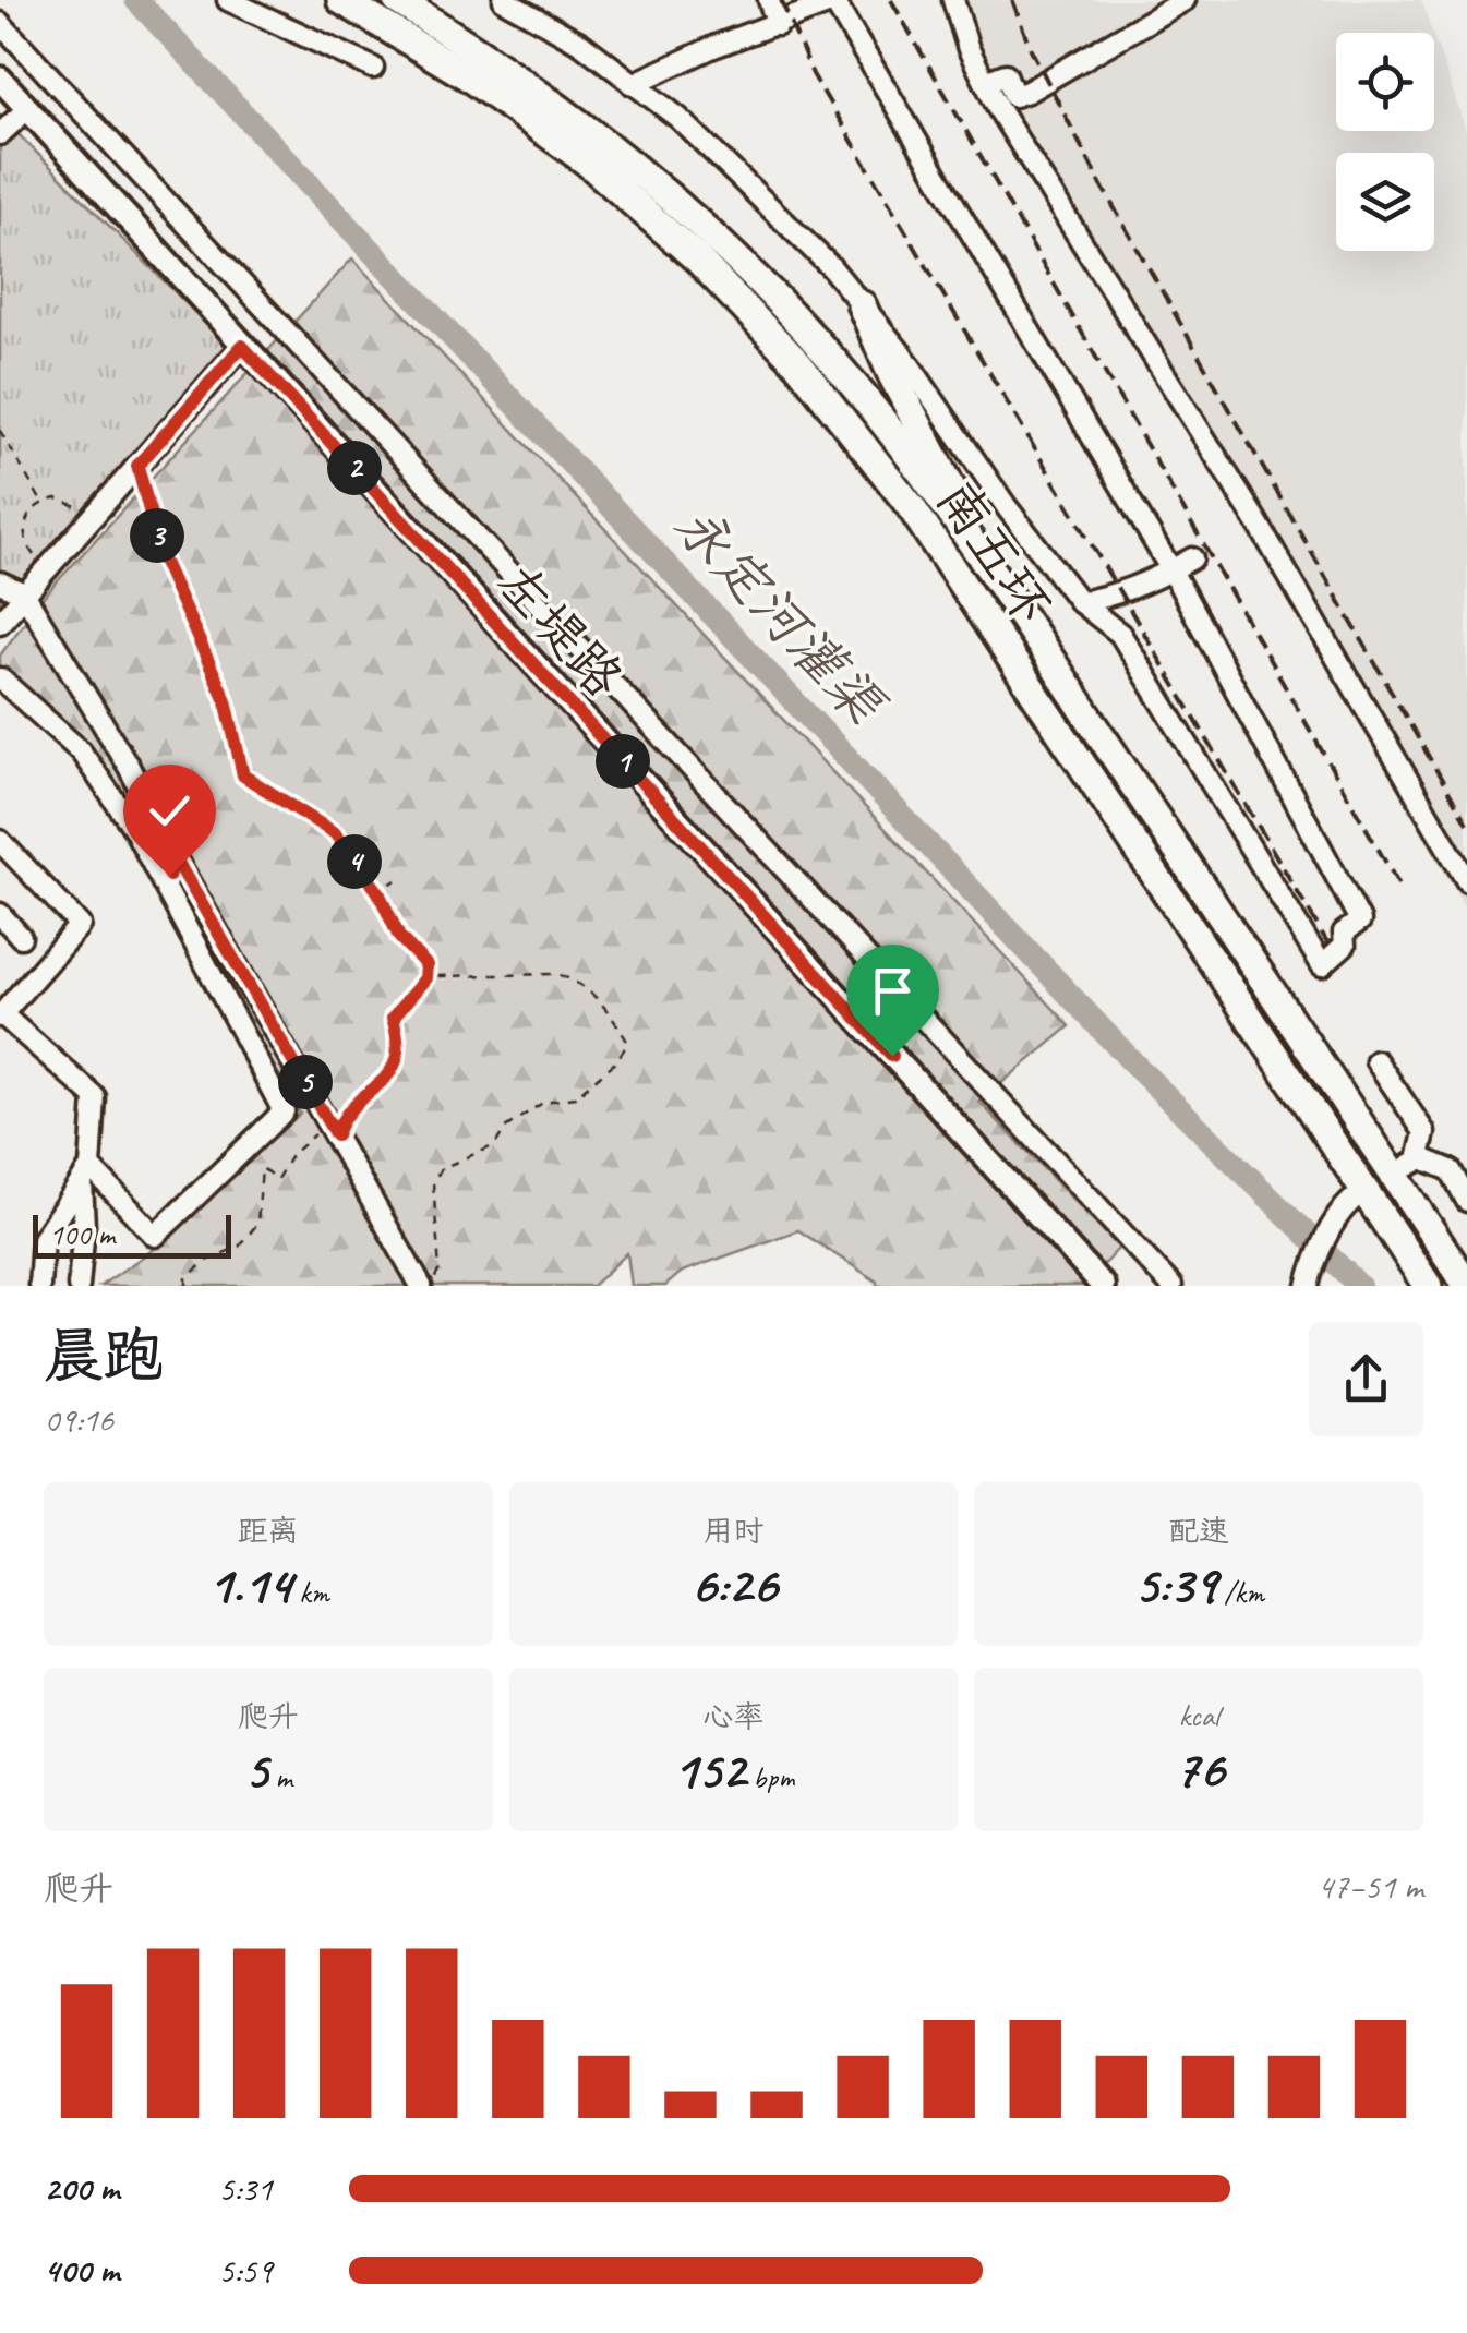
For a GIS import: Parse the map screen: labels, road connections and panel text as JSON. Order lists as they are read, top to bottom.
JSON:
{
  "streets": {
    "highway": ["南五环"],
    "main road": ["左堤路"]
  },
  "water": ["永定河灌渠"],
  "scale_bar": "100 m",
  "page": {
    "pins": [
      "2",
      "3",
      "1",
      "4",
      "5"
    ],
    "scale": "100 m",
    "heading": ["晨跑", "09:16"],
    "stats": [
      ["距离", "1.14 km"],
      ["用时", "6:26"],
      ["配速", "5:39 /km"],
      ["爬升", "5 m"],
      ["心率", "152 bpm"],
      ["kcal", "76"]
    ],
    "chart": ["爬升", "47–51 m"],
    "list": [
      {
        "name": "200 m",
        "note": "5:31"
      },
      {
        "name": "400 m",
        "note": "5:59"
      }
    ]
  }
}
